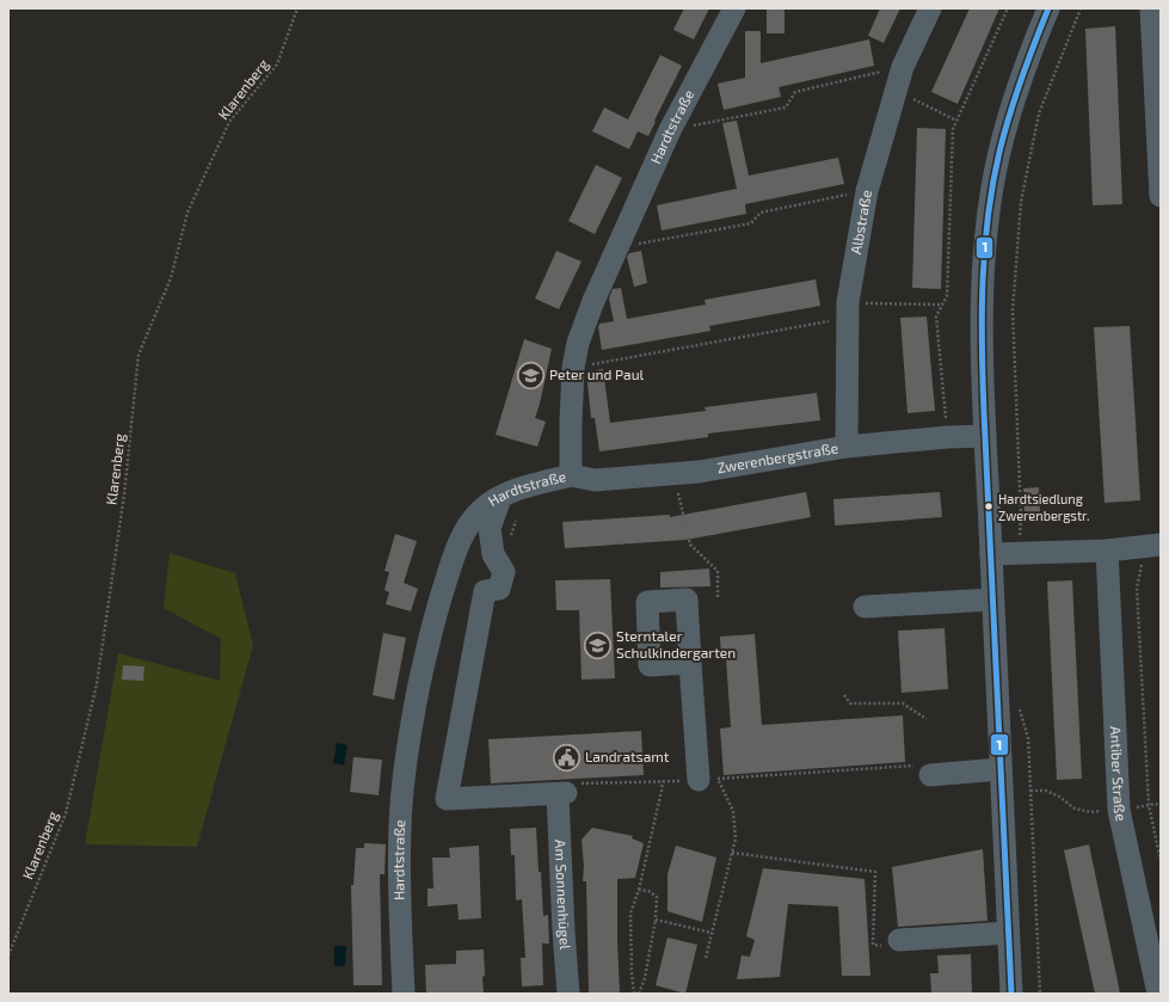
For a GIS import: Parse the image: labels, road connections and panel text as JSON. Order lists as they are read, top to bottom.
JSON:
{
  "streets": {
    "street": [
      "Hardtstraße",
      "Albstraße",
      "Zwerenbergstraße",
      "Antiber Straße",
      "Am Sonnenhügel"
    ],
    "path": ["Klarenberg"]
  },
  "crossings": [
    ["Hardtstraße", "Zwerenbergstraße"],
    ["Albstraße", "Zwerenbergstraße"]
  ],
  "places": {
    "school or university": ["Peter und Paul", "Sterntaler Schulkindergarten"],
    "other": ["Hardtsiedlung Zwerenbergstr."],
    "public building": ["Landratsamt"]
  },
  "lines": ["transit line 1"]
}
